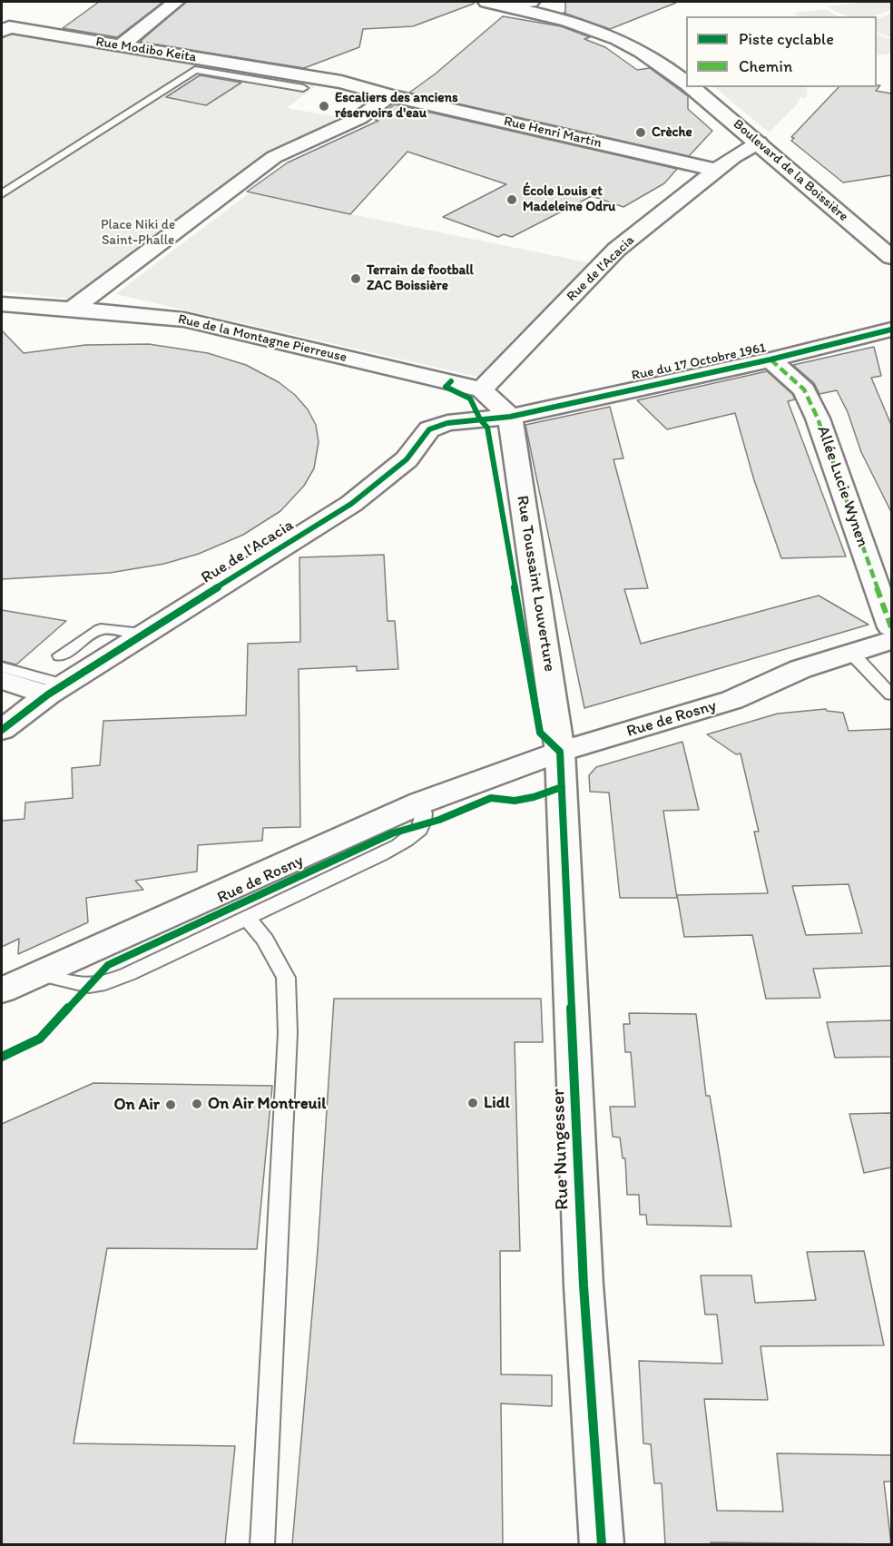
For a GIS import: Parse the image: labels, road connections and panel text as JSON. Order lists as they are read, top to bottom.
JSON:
{
  "streets": {
    "street": [
      "Rue Modibo Keita",
      "Rue Henri Martin",
      "Boulevard de la Boissière",
      "Rue de l'Acacia",
      "Rue de la Montagne Pierreuse",
      "Rue du 17 Octobre 1961",
      "Allée Lucie Wynen",
      "Rue Toussaint Louverture",
      "Rue de Rosny",
      "Rue Nungesser"
    ]
  },
  "crossings": [
    ["Rue Modibo Keita", "Rue Henri Martin"],
    ["Rue Henri Martin", "Rue de l'Acacia"],
    ["Boulevard de la Boissière", "Rue de l'Acacia"],
    ["Rue de l'Acacia", "Rue de la Montagne Pierreuse"],
    ["Rue de l'Acacia", "Rue du 17 Octobre 1961"],
    ["Rue de l'Acacia", "Rue Toussaint Louverture"],
    ["Rue du 17 Octobre 1961", "Allée Lucie Wynen"],
    ["Rue du 17 Octobre 1961", "Rue Toussaint Louverture"],
    ["Rue Toussaint Louverture", "Rue de Rosny"],
    ["Rue Toussaint Louverture", "Rue Nungesser"],
    ["Rue de Rosny", "Rue Nungesser"]
  ],
  "parks": ["Place Niki de Saint-Phalle"],
  "places": [
    "Escaliers des anciens réservoirs d'eau",
    "Crèche",
    "École Louis et Madeleine Odru",
    "Terrain de football ZAC Boissière",
    "Lidl",
    "On Air Montreuil",
    "On Air"
  ],
  "legend": ["Piste cyclable", "Chemin"]
}
